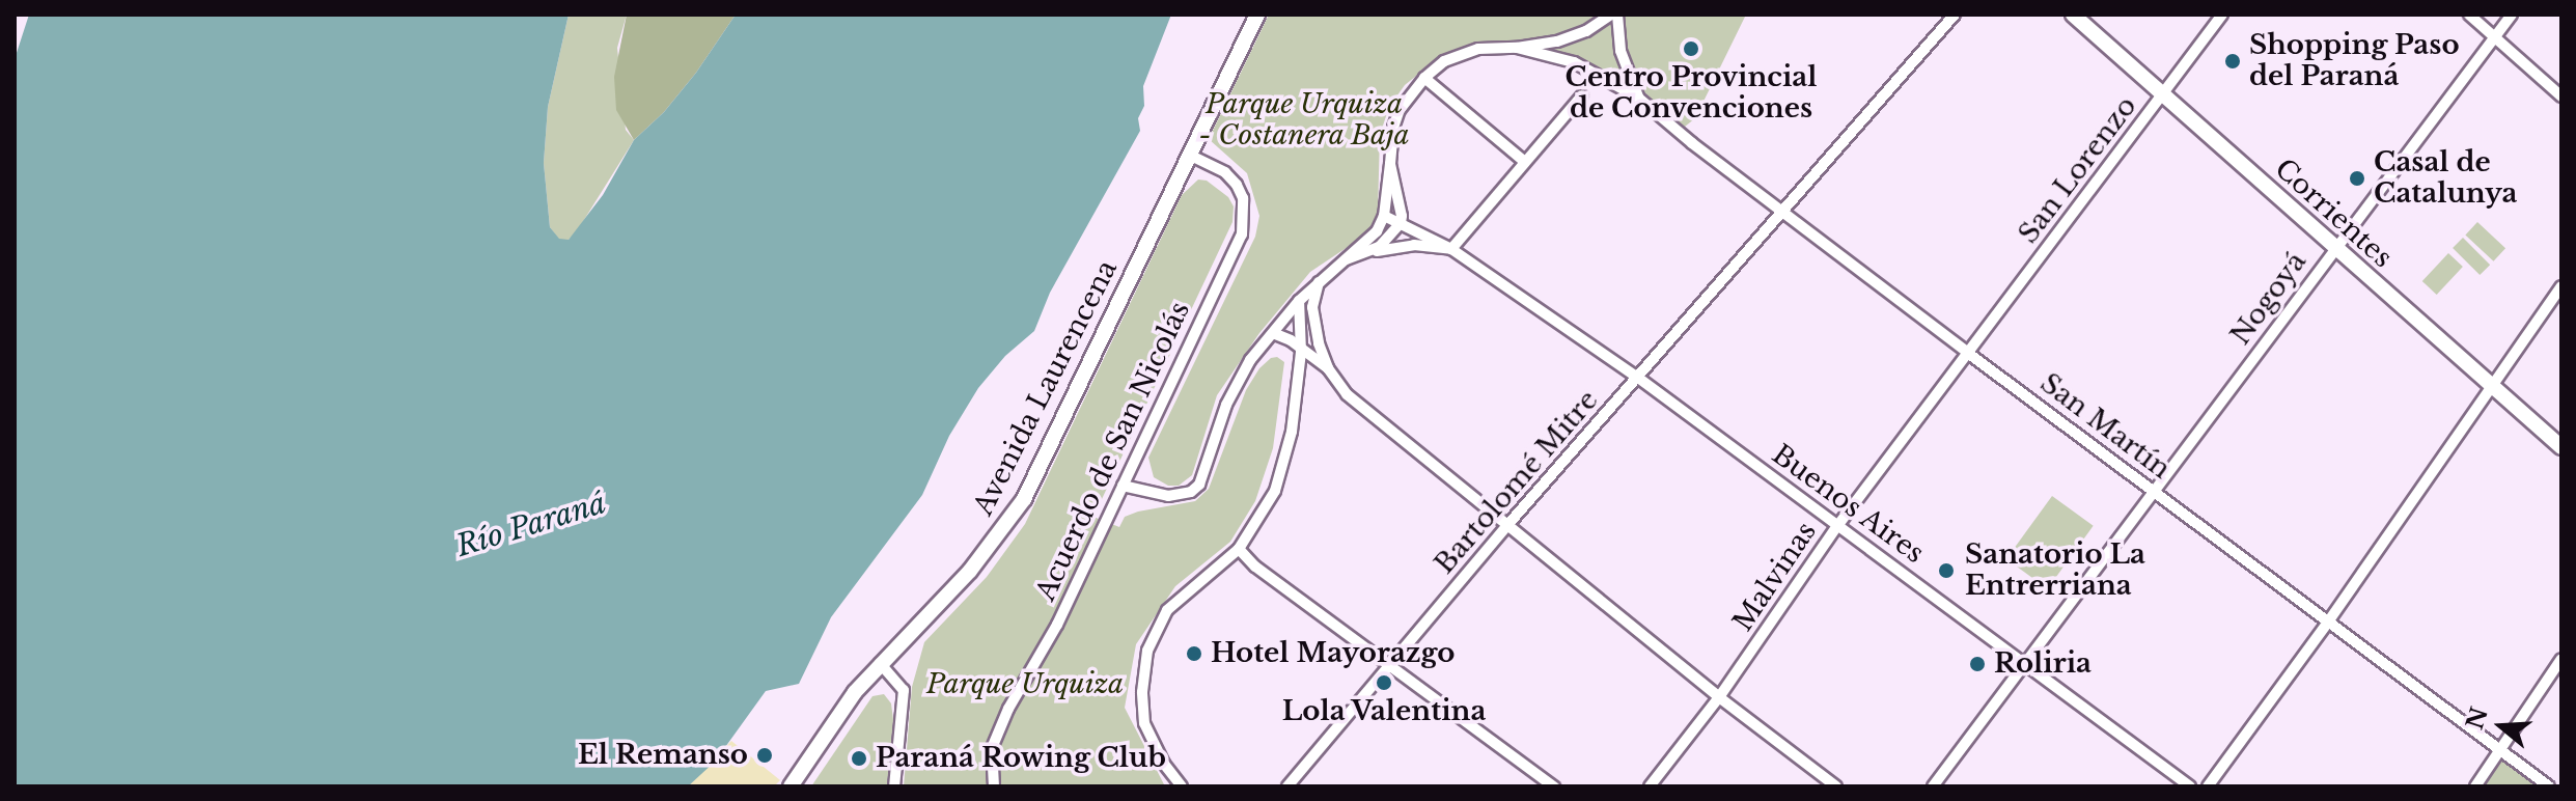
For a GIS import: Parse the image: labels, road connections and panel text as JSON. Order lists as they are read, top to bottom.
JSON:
{
  "streets": {
    "street": [
      "San Lorenzo",
      "Corrientes",
      "Nogoyá",
      "Avenida Laurencena",
      "San Martín",
      "Acuerdo de San Nicolás",
      "Bartolomé Mitre",
      "Buenos Aires",
      "Malvinas"
    ]
  },
  "crossings": [
    ["San Lorenzo", "Corrientes"],
    ["San Lorenzo", "San Martín"],
    ["San Lorenzo", "Malvinas"],
    ["Corrientes", "Nogoyá"],
    ["Nogoyá", "San Martín"],
    ["Nogoyá", "Buenos Aires"],
    ["Avenida Laurencena", "Acuerdo de San Nicolás"],
    ["San Martín", "Bartolomé Mitre"],
    ["San Martín", "Malvinas"],
    ["Bartolomé Mitre", "Buenos Aires"],
    ["Buenos Aires", "Malvinas"]
  ],
  "water": ["Río Paraná"],
  "parks": ["Parque Urquiza - Costanera Baja", "Parque Urquiza"],
  "places": [
    "Centro Provincial de Convenciones",
    "Shopping Paso del Paraná",
    "Casal de Catalunya",
    "Sanatorio La Entrerriana",
    "Hotel Mayorazgo",
    "Roliria",
    "Lola Valentina",
    "El Remanso",
    "Paraná Rowing Club"
  ],
  "north": "left"
}
